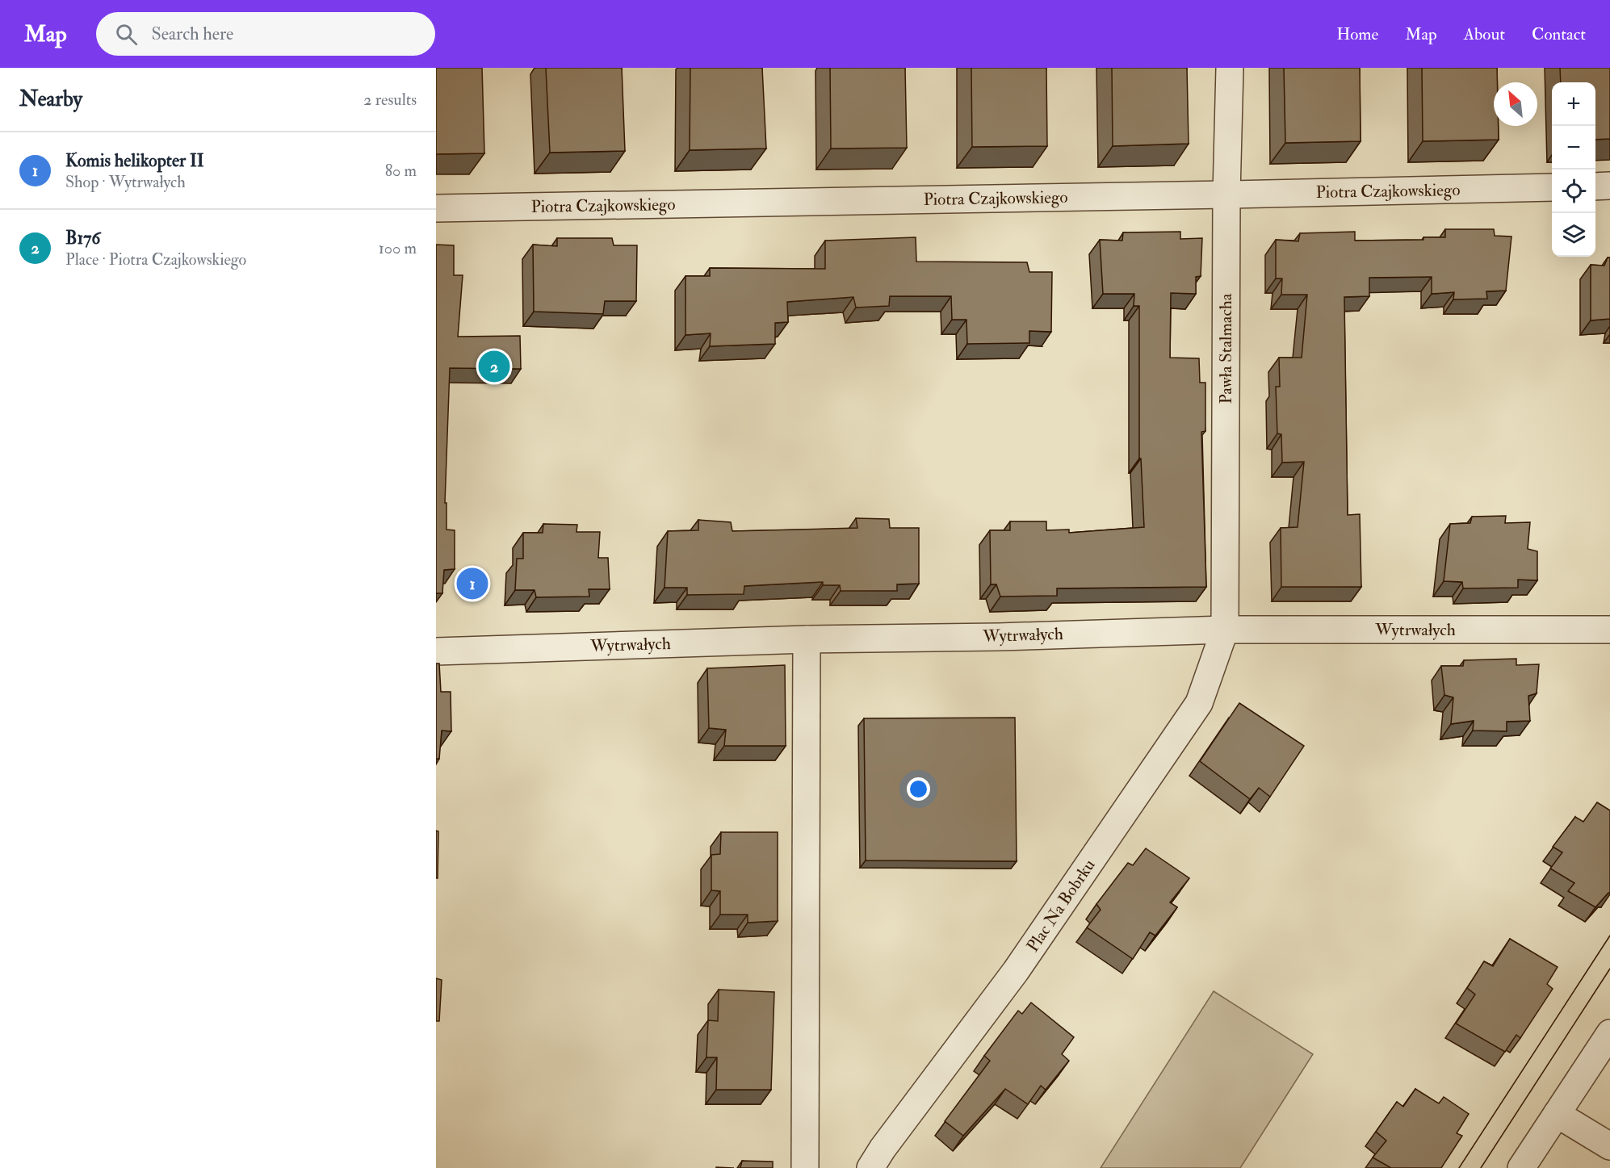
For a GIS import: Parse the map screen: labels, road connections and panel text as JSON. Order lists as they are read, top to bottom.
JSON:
{
  "streets": {
    "street": [
      "Piotra Czajkowskiego",
      "Pawła Stalmacha",
      "Wytrwałych",
      "Plac Na Bobrku"
    ]
  },
  "crossings": [
    ["Piotra Czajkowskiego", "Pawła Stalmacha"],
    ["Pawła Stalmacha", "Wytrwałych"],
    ["Pawła Stalmacha", "Plac Na Bobrku"],
    ["Wytrwałych", "Plac Na Bobrku"]
  ],
  "north": "top left",
  "page": {
    "header": "Map",
    "search": "Search here",
    "nav": [
      "Home",
      "Map",
      "About",
      "Contact"
    ],
    "heading": ["Nearby", "2 results"],
    "map_buttons": ["+", "−"],
    "list": [
      {
        "mark": "1",
        "name": "Komis helikopter II",
        "note": "Shop · Wytrwałych",
        "value": "80 m"
      },
      {
        "mark": "2",
        "name": "B176",
        "note": "Place · Piotra Czajkowskiego",
        "value": "100 m"
      }
    ],
    "pins": ["2", "1"]
  }
}
